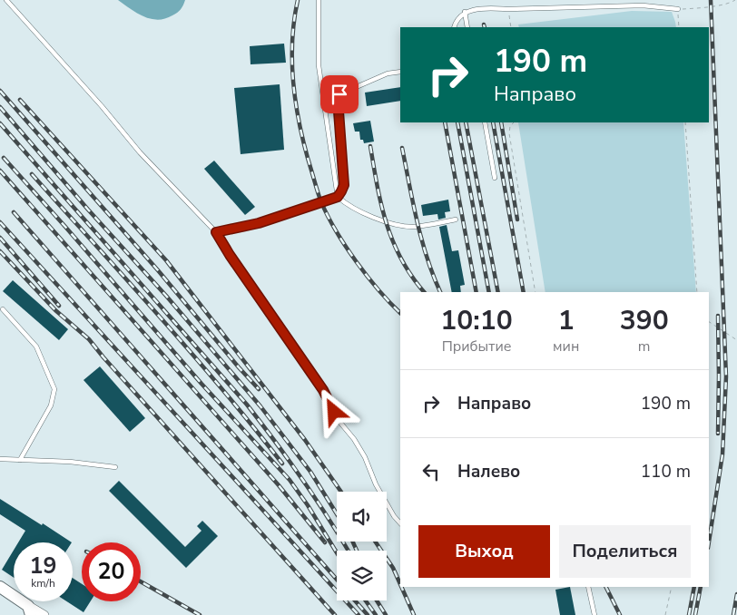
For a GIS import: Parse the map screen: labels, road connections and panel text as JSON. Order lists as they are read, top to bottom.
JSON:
{
  "page": {
    "turn": ["190 m", "Направо"],
    "eta": [
      "10:10",
      "Прибытие",
      "1",
      "мин",
      "390",
      "m"
    ],
    "list": [
      {
        "name": "Направо",
        "value": "190 m"
      },
      {
        "name": "Налево",
        "value": "110 m"
      }
    ],
    "buttons": ["Выход", "Поделиться"],
    "speed": "19 km/h",
    "limit": "20"
  }
}
